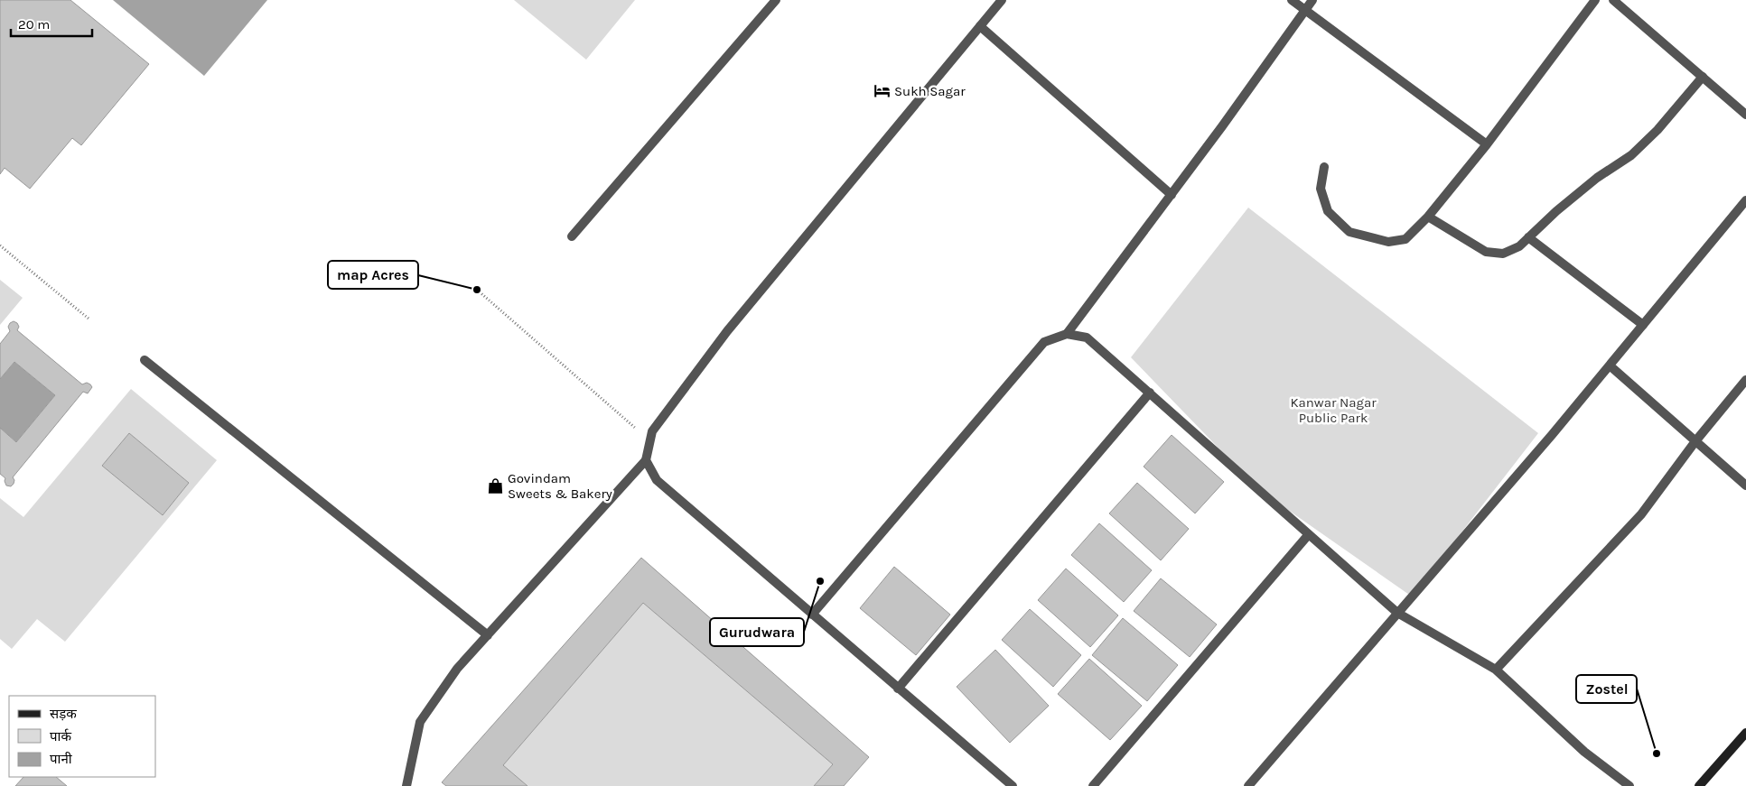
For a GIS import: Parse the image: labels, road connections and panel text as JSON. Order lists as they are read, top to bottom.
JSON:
{
  "parks": ["Kanwar Nagar Public Park"],
  "places": {
    "hotel": ["Sukh Sagar"],
    "other": ["map Acres", "Gurudwara", "Zostel"],
    "shop": ["Govindam Sweets & Bakery"]
  },
  "legend": ["सड़क", "पार्क", "पानी"],
  "scale_bar": "20 m"
}
